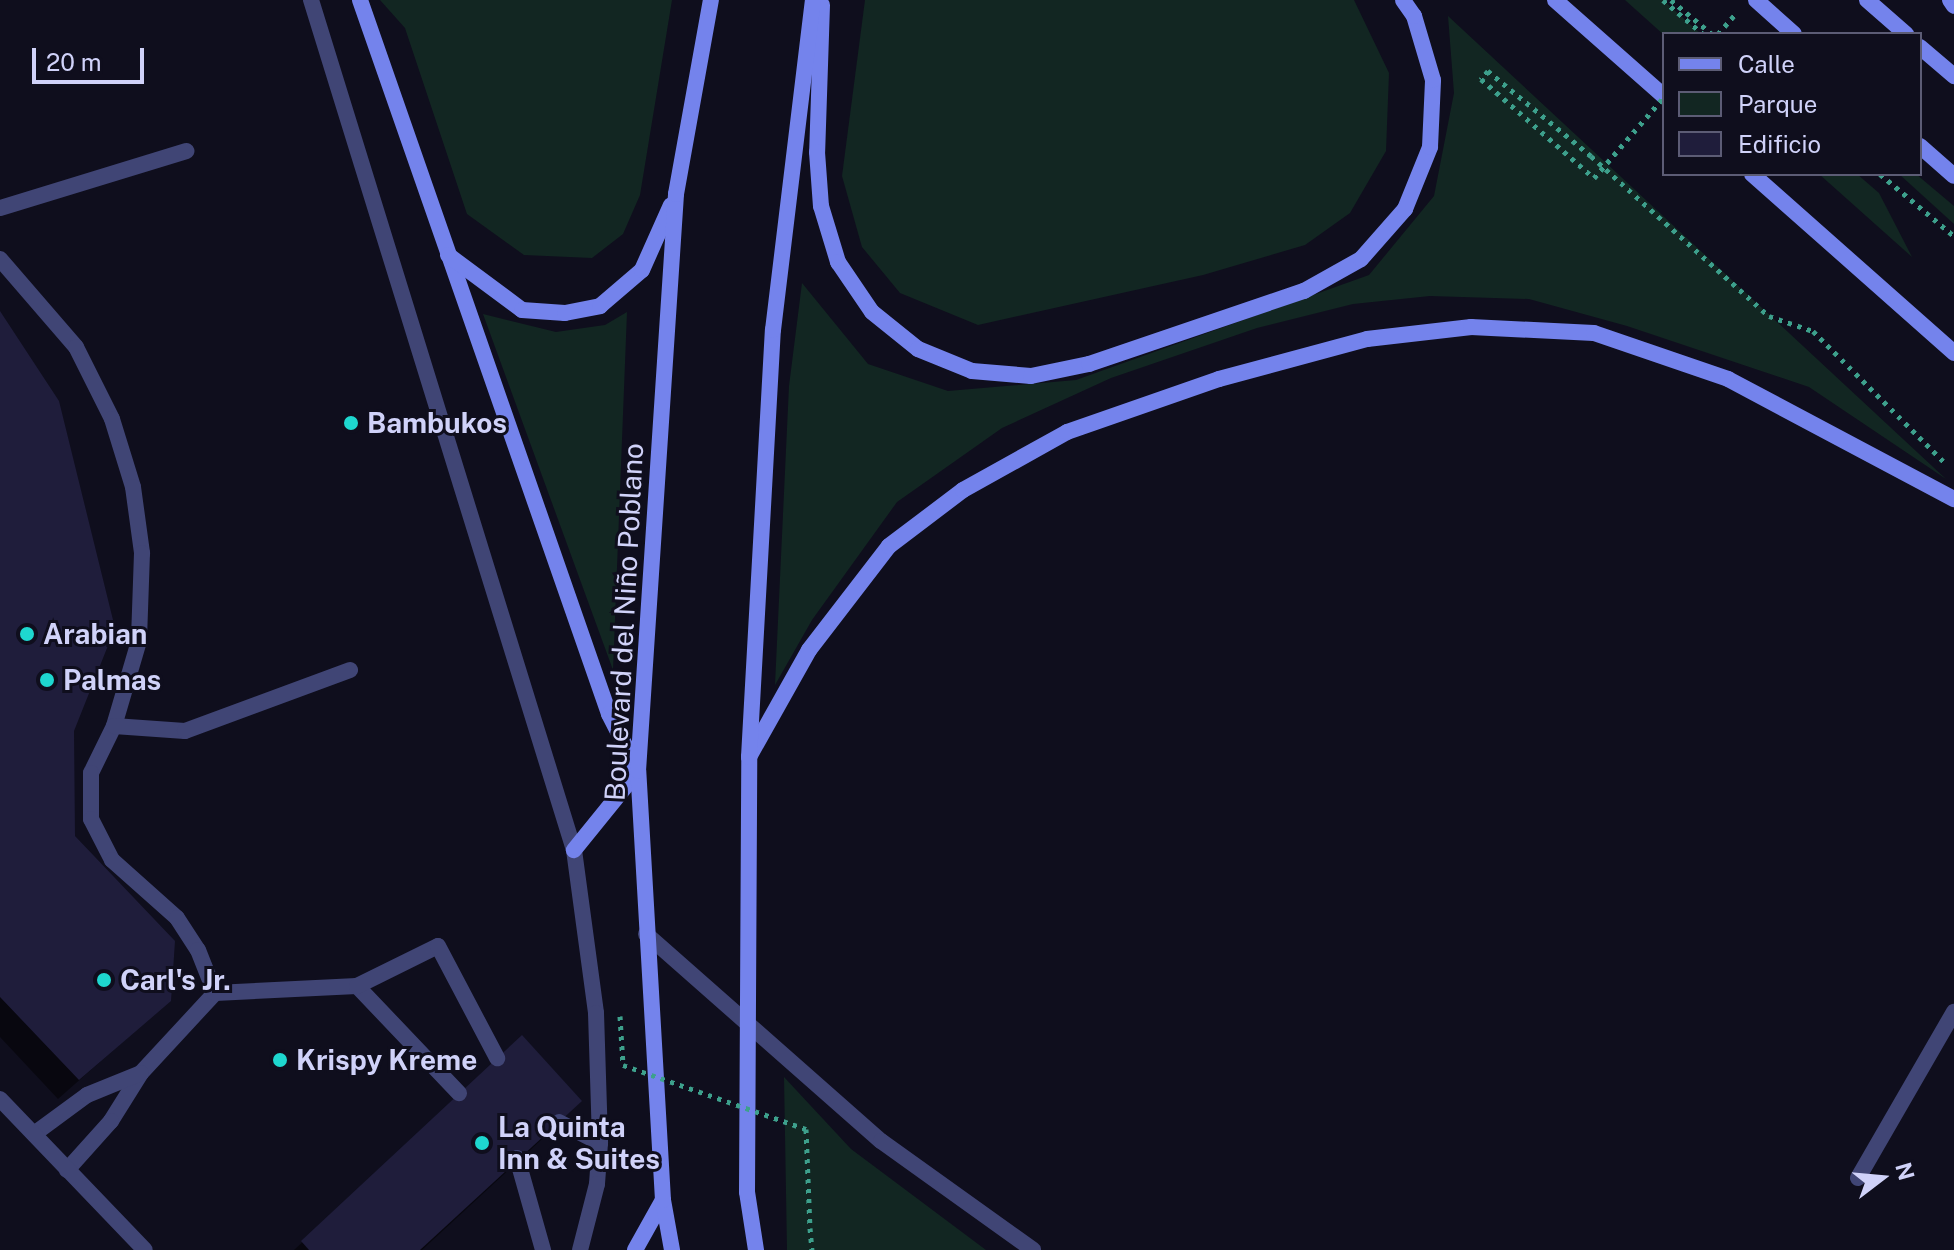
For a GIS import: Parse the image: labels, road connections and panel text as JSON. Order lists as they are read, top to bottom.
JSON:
{
  "streets": {
    "main road": ["Boulevard del Niño Poblano"]
  },
  "places": [
    "Bambukos",
    "Arabian",
    "Palmas",
    "Carl's Jr.",
    "Krispy Kreme",
    "La Quinta Inn & Suites"
  ],
  "legend": ["Calle", "Parque", "Edificio"],
  "scale_bar": "20 m",
  "north": "right"
}
